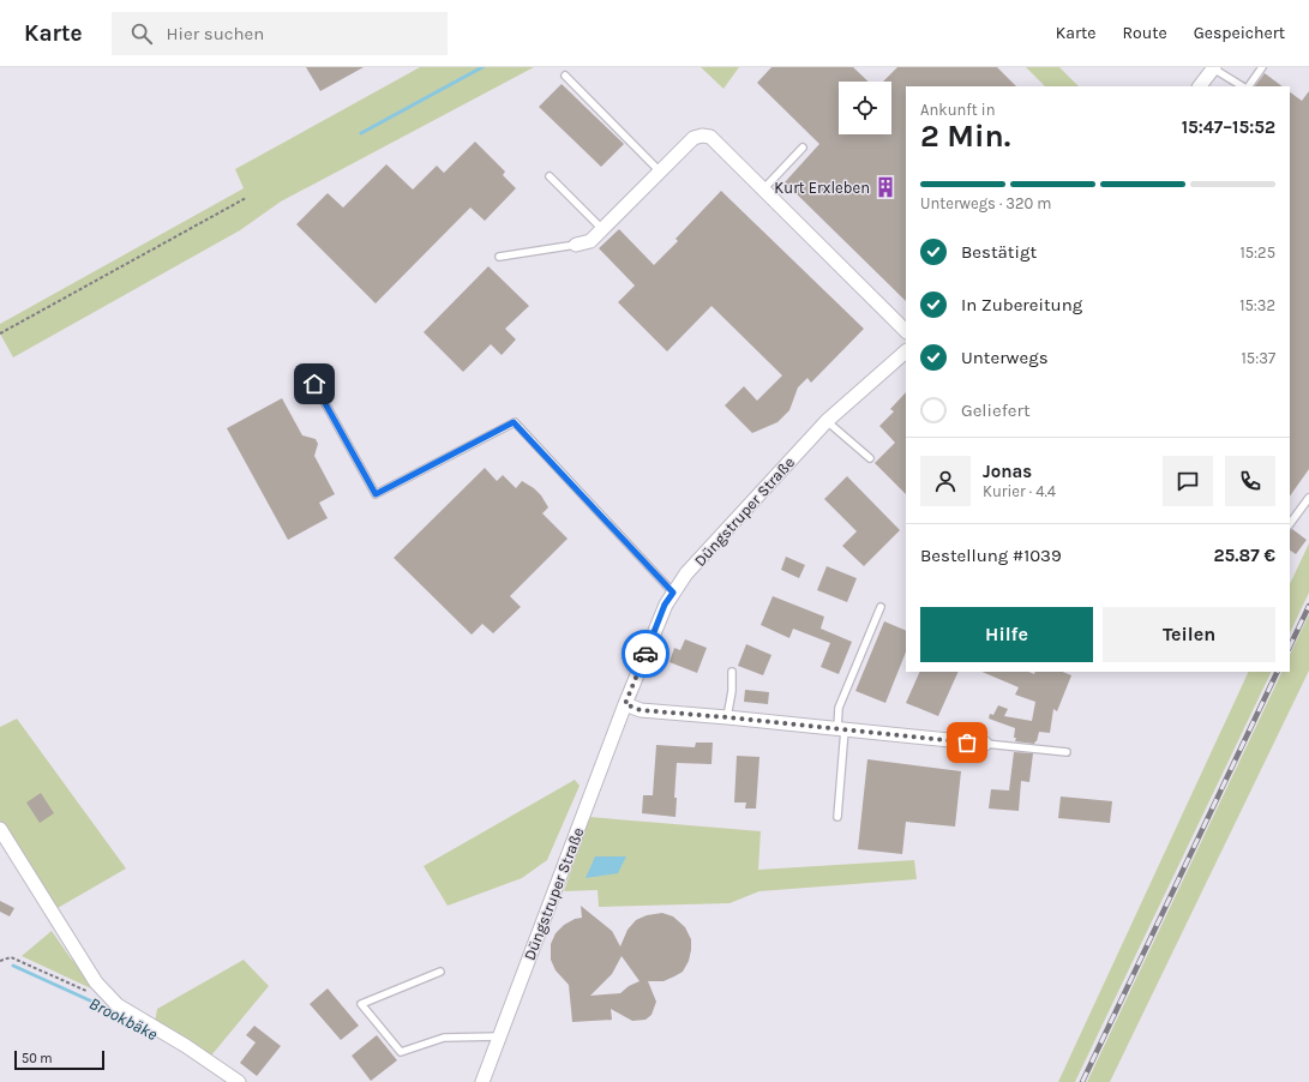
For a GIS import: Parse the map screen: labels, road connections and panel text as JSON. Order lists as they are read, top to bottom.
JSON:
{
  "streets": {
    "street": ["Düngstruper Straße"]
  },
  "water": ["Brookbäke"],
  "places": {
    "building": ["Kurt Erxleben"]
  },
  "scale_bar": "50 m",
  "page": {
    "header": "Karte",
    "search": "Hier suchen",
    "nav": ["Karte", "Route", "Gespeichert"],
    "heading": ["2 Min.", "Ankunft in", "15:47–15:52"],
    "panel": [
      "Jonas",
      "Kurier · 4.4",
      "Bestellung #1039",
      "25.87 €"
    ],
    "bar": "Unterwegs · 320 m",
    "list": [
      ["Bestätigt", "15:25"],
      ["In Zubereitung", "15:32"],
      ["Unterwegs", "15:37"],
      "Geliefert"
    ],
    "buttons": ["Hilfe", "Teilen"],
    "scale": "50 m"
  }
}
